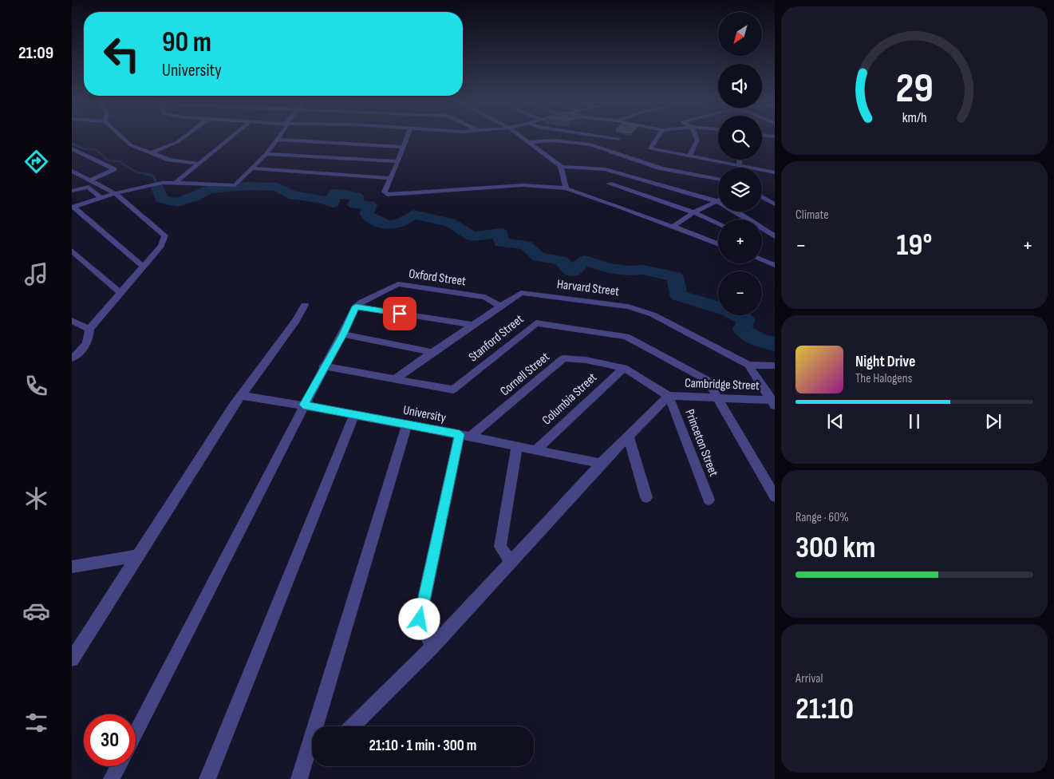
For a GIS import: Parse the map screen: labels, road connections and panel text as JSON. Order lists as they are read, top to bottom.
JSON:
{
  "streets": {
    "street": [
      "Oxford Street",
      "Harvard Street",
      "Stanford Street",
      "Cornell Street",
      "Cambridge Street",
      "Columbia Street",
      "University",
      "Princeton Street"
    ]
  },
  "crossings": [
    ["Oxford Street", "Harvard Street"],
    ["Harvard Street", "Stanford Street"],
    ["Harvard Street", "Cambridge Street"],
    ["Stanford Street", "Cambridge Street"],
    ["Cornell Street", "Cambridge Street"],
    ["Cornell Street", "Columbia Street"],
    ["Cornell Street", "University"],
    ["Cornell Street", "Princeton Street"],
    ["Cambridge Street", "Princeton Street"],
    ["Columbia Street", "University"]
  ],
  "north": "bottom left",
  "page": {
    "tabs": "21:09",
    "map_buttons": ["+", "−"],
    "turn": ["90 m", "University"],
    "tile": [
      "Climate",
      ["Range · 60%", "300 km"],
      ["Arrival", "21:10"]
    ],
    "heat": ["−", "19°", "+"],
    "song": ["Night Drive", "The Halogens"],
    "limit": "30",
    "trip": "21:10 · 1 min · 300 m",
    "gauge": ["29", "km/h"]
  }
}
